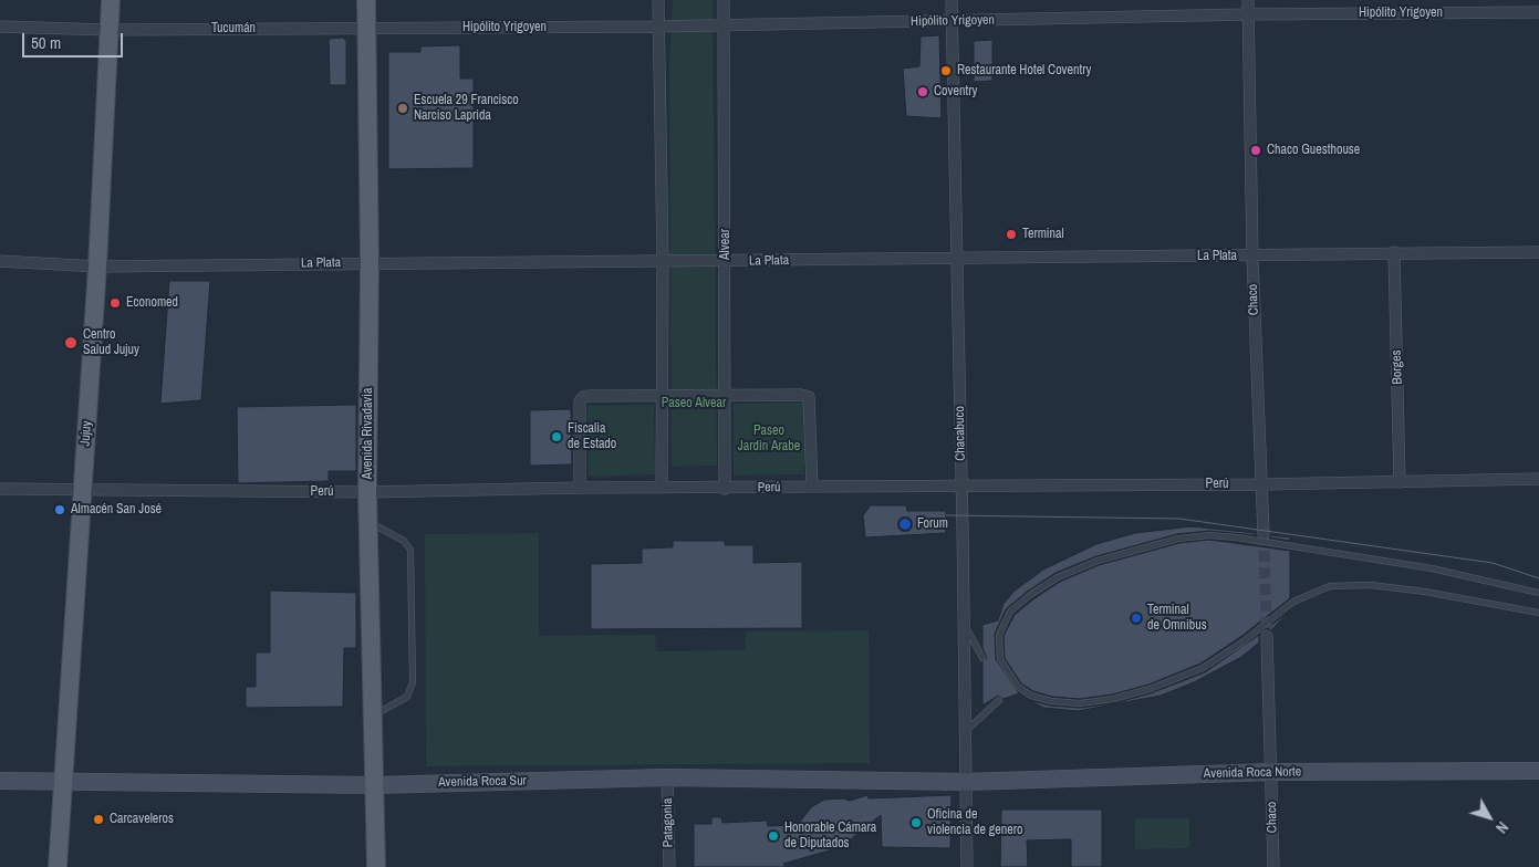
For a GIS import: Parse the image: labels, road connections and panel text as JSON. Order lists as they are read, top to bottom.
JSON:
{
  "streets": {
    "main road": [
      "Jujuy",
      "Avenida Rivadavia",
      "Avenida Roca Norte",
      "Avenida Roca Sur"
    ],
    "street": [
      "Hipólito Yrigoyen",
      "Tucumán",
      "Alvear",
      "La Plata",
      "Chaco",
      "Borges",
      "Chacabuco",
      "Perú",
      "Patagonia"
    ]
  },
  "crossings": [
    ["Hipólito Yrigoyen", "Tucumán"],
    ["Hipólito Yrigoyen", "Alvear"],
    ["Hipólito Yrigoyen", "Chaco"],
    ["Hipólito Yrigoyen", "Avenida Rivadavia"],
    ["Hipólito Yrigoyen", "Chacabuco"],
    ["Tucumán", "Jujuy"],
    ["Tucumán", "Avenida Rivadavia"],
    ["Alvear", "La Plata"],
    ["Alvear", "Perú"],
    ["La Plata", "Chaco"],
    ["La Plata", "Borges"],
    ["La Plata", "Jujuy"],
    ["La Plata", "Avenida Rivadavia"],
    ["La Plata", "Chacabuco"],
    ["Chaco", "Perú"],
    ["Chaco", "Avenida Roca Norte"],
    ["Borges", "Perú"],
    ["Jujuy", "Perú"],
    ["Jujuy", "Avenida Roca Sur"],
    ["Avenida Rivadavia", "Perú"],
    ["Avenida Rivadavia", "Avenida Roca Sur"],
    ["Chacabuco", "Perú"],
    ["Chacabuco", "Avenida Roca Norte"],
    ["Chacabuco", "Avenida Roca Sur"],
    ["Avenida Roca Norte", "Avenida Roca Sur"],
    ["Avenida Roca Sur", "Patagonia"]
  ],
  "parks": ["Paseo Alvear", "Paseo Jardin Arabe"],
  "places": [
    "Restaurante Hotel Coventry",
    "Coventry",
    "Escuela 29 Francisco Narciso Laprida",
    "Chaco Guesthouse",
    "Terminal",
    "Economed",
    "Centro Salud Jujuy",
    "Fiscalia de Estado",
    "Almacén San José",
    "Forum",
    "Terminal de Omnibus",
    "Carcaveleros",
    "Oficina de violencia de genero",
    "Honorable Cámara de Diputados"
  ],
  "scale_bar": "50 m",
  "north": "bottom right"
}
